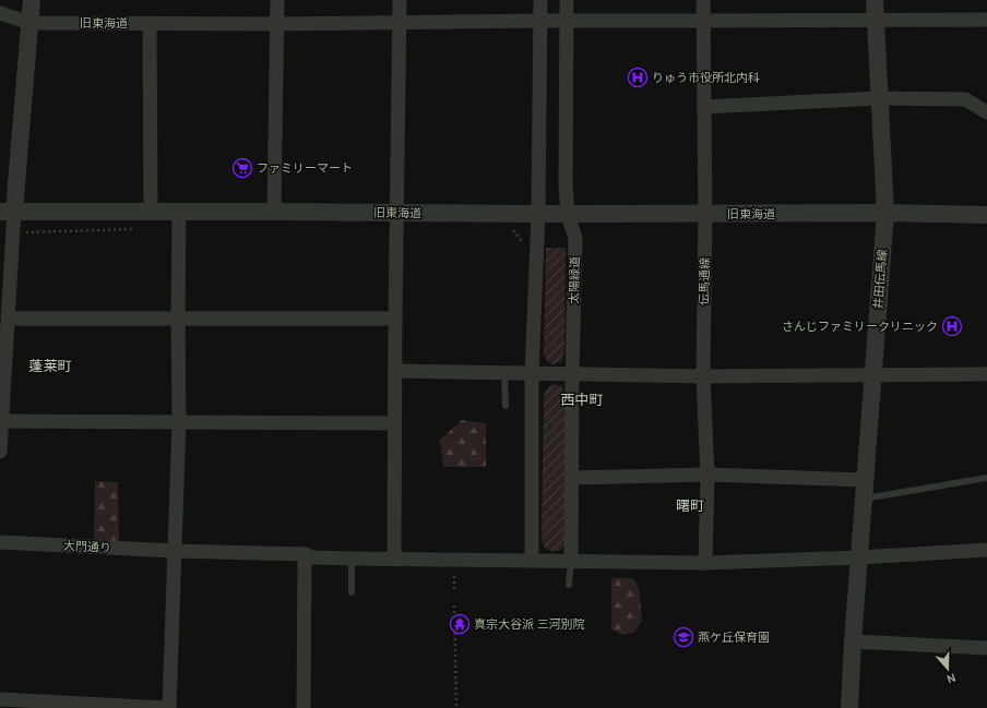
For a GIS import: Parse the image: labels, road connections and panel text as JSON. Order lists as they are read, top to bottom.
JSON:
{
  "streets": {
    "street": [
      "旧東海道",
      "井田伝馬線",
      "太陽緑道",
      "伝馬通線",
      "大門通り"
    ]
  },
  "crossings": [
    ["旧東海道", "井田伝馬線"],
    ["旧東海道", "太陽緑道"],
    ["旧東海道", "伝馬通線"],
    ["井田伝馬線", "大門通り"],
    ["太陽緑道", "大門通り"],
    ["伝馬通線", "大門通り"]
  ],
  "districts": ["蓬莱町", "西中町", "曙町"],
  "places": {
    "hospital": ["りゅう市役所北内科", "さんじファミリークリニック"],
    "supermarket": ["ファミリーマート"],
    "temple": ["真宗大谷派 三河別院"],
    "school or university": ["燕ケ丘保育園"]
  },
  "north": "bottom"
}
